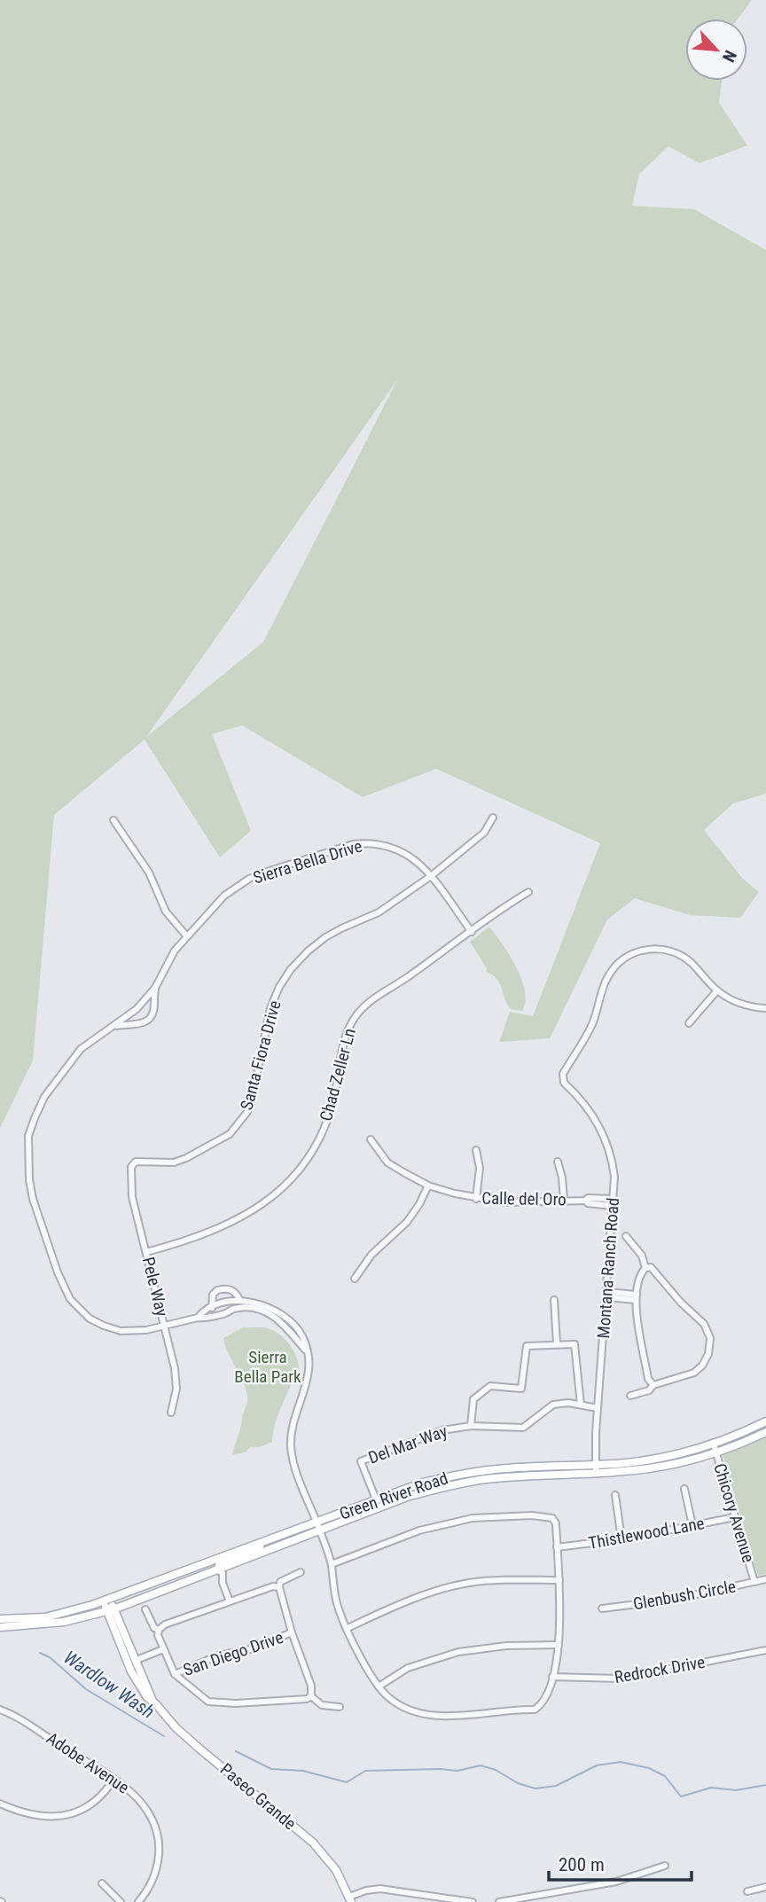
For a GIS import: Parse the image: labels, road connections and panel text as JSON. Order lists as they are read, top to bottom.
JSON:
{
  "streets": {
    "main road": ["Green River Road", "Paseo Grande"],
    "street": [
      "Sierra Bella Drive",
      "Santa Fiora Drive",
      "Chad Zeller Ln",
      "Calle del Oro",
      "Montana Ranch Road",
      "Pele Way",
      "Del Mar Way",
      "Chicory Avenue",
      "Thistlewood Lane",
      "Glenbush Circle",
      "San Diego Drive",
      "Redrock Drive",
      "Adobe Avenue"
    ]
  },
  "crossings": [
    ["Sierra Bella Drive", "Santa Fiora Drive"],
    ["Sierra Bella Drive", "Chad Zeller Ln"],
    ["Sierra Bella Drive", "Pele Way"],
    ["Sierra Bella Drive", "Green River Road"],
    ["Santa Fiora Drive", "Pele Way"],
    ["Chad Zeller Ln", "Pele Way"],
    ["Calle del Oro", "Montana Ranch Road"],
    ["Montana Ranch Road", "Del Mar Way"],
    ["Montana Ranch Road", "Green River Road"],
    ["Del Mar Way", "Green River Road"],
    ["Green River Road", "Chicory Avenue"],
    ["Green River Road", "Paseo Grande"],
    ["Chicory Avenue", "Thistlewood Lane"],
    ["Chicory Avenue", "Glenbush Circle"]
  ],
  "water": ["Wardlow Wash"],
  "parks": ["Sierra Bella Park"],
  "scale_bar": "200 m",
  "north": "bottom right"
}
